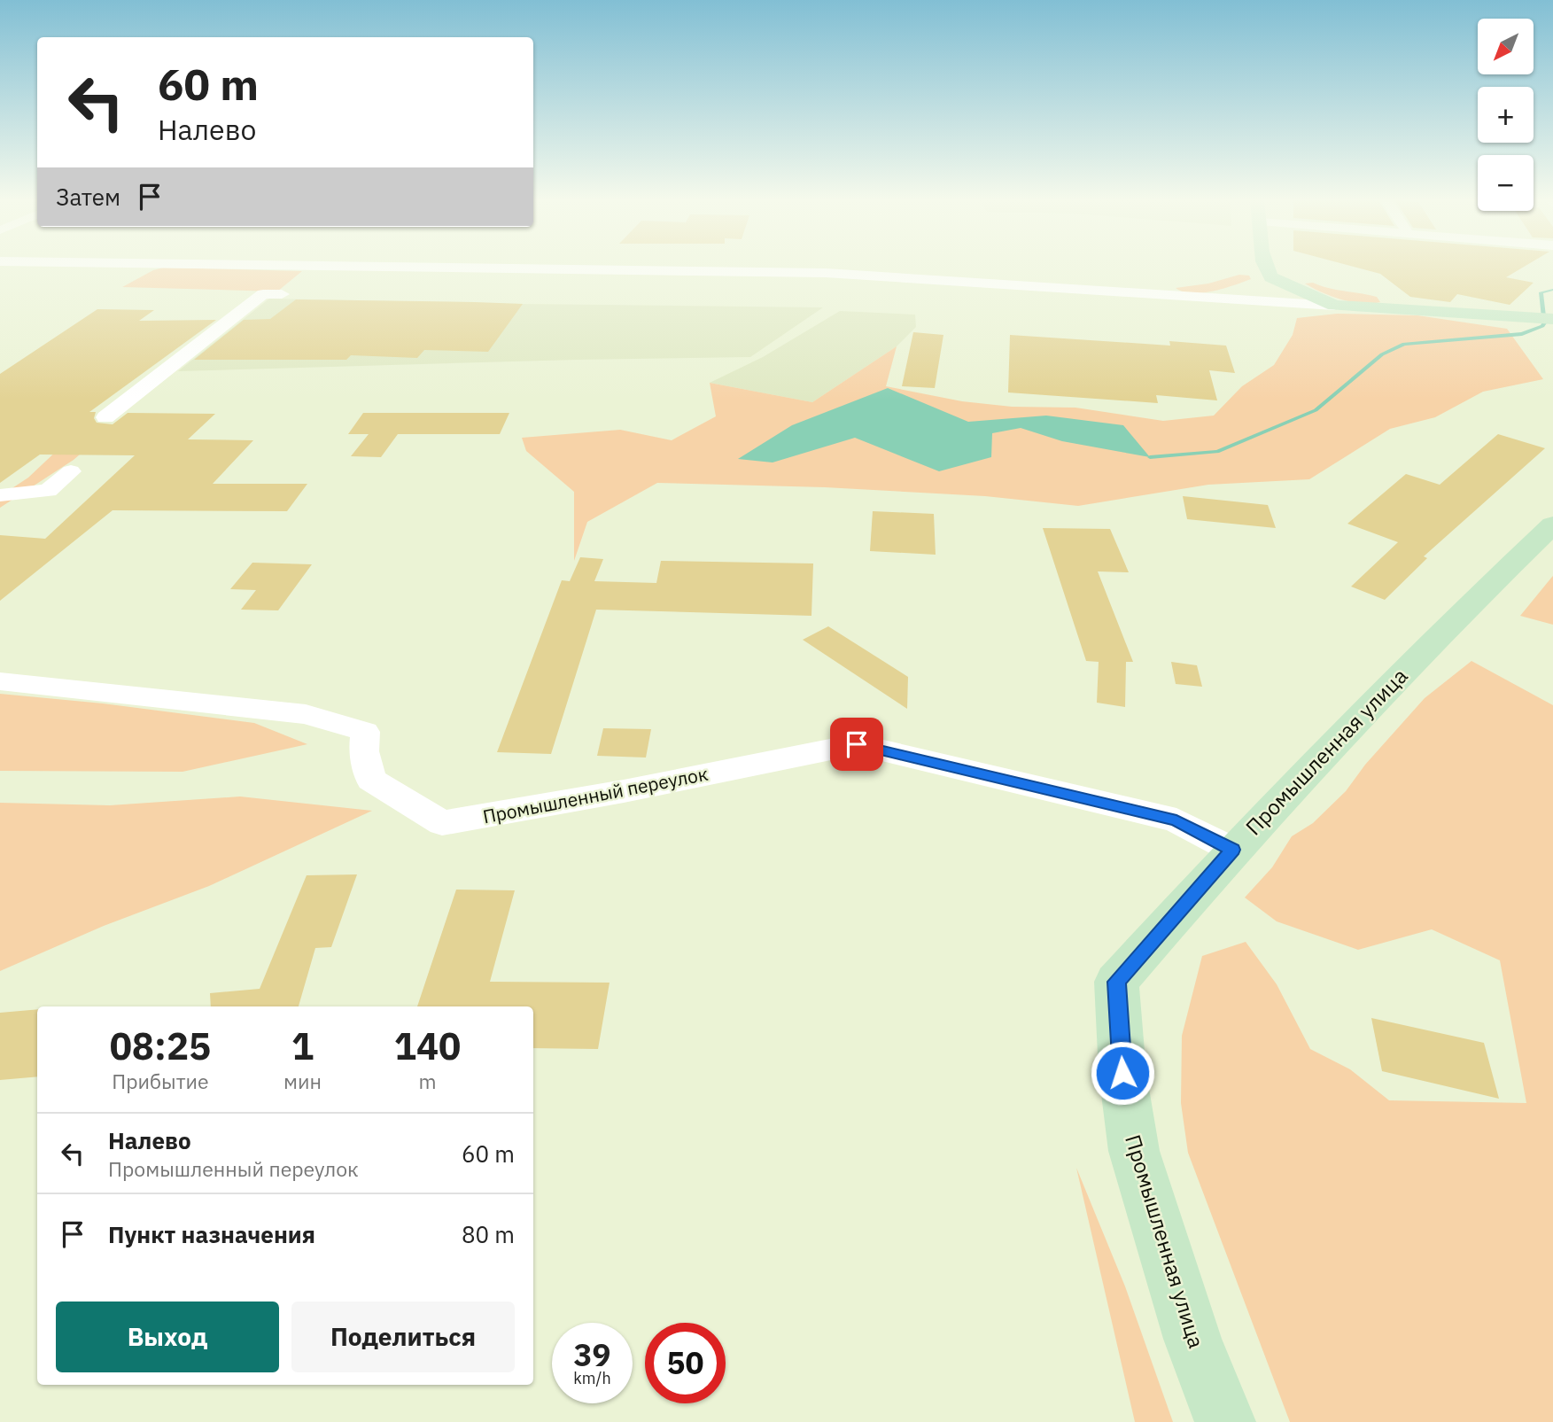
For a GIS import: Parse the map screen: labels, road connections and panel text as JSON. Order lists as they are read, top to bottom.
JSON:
{
  "streets": {
    "main road": ["Промышленная улица"],
    "street": ["Промышленный переулок"]
  },
  "crossings": [
    ["Промышленная улица", "Промышленный переулок"]
  ],
  "north": "bottom left",
  "page": {
    "map_buttons": ["+", "−"],
    "turn": ["60 m", "Налево"],
    "then": "Затем",
    "eta": [
      "08:25",
      "Прибытие",
      "1",
      "мин",
      "140",
      "m"
    ],
    "list": [
      {
        "name": "Налево",
        "note": "Промышленный переулок",
        "value": "60 m"
      },
      {
        "name": "Пункт назначения",
        "value": "80 m"
      }
    ],
    "buttons": ["Выход", "Поделиться"],
    "speed": "39 km/h",
    "limit": "50"
  }
}
